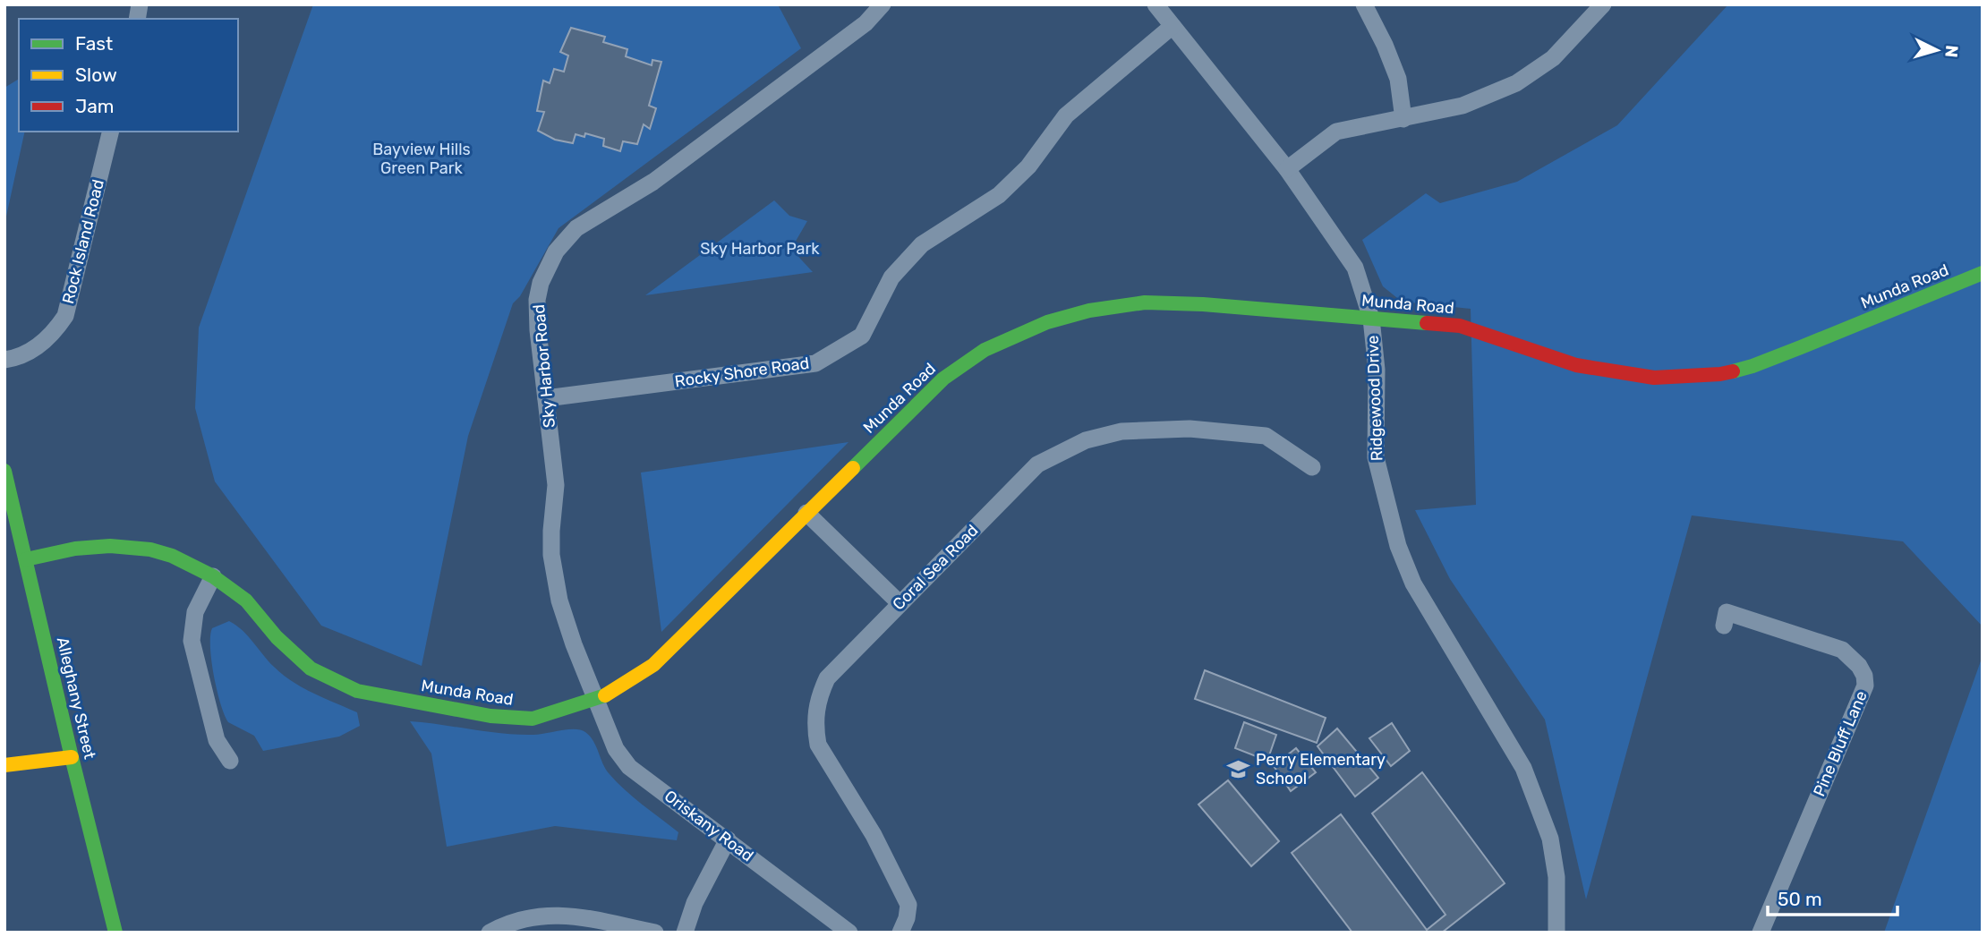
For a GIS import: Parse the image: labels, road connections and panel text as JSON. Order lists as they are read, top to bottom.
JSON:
{
  "streets": {
    "street": [
      "Rock Island Road",
      "Munda Road",
      "Sky Harbor Road",
      "Rocky Shore Road",
      "Ridgewood Drive",
      "Coral Sea Road",
      "Alleghany Street",
      "Pine Bluff Lane",
      "Oriskany Road"
    ]
  },
  "crossings": [
    ["Munda Road", "Sky Harbor Road"],
    ["Munda Road", "Ridgewood Drive"],
    ["Munda Road", "Alleghany Street"],
    ["Munda Road", "Oriskany Road"],
    ["Sky Harbor Road", "Rocky Shore Road"],
    ["Sky Harbor Road", "Oriskany Road"],
    ["Rocky Shore Road", "Ridgewood Drive"]
  ],
  "parks": ["Bayview Hills Green Park", "Sky Harbor Park"],
  "places": {
    "school or university": ["Perry Elementary School"]
  },
  "legend": ["Fast", "Slow", "Jam"],
  "scale_bar": "50 m",
  "north": "right"
}
